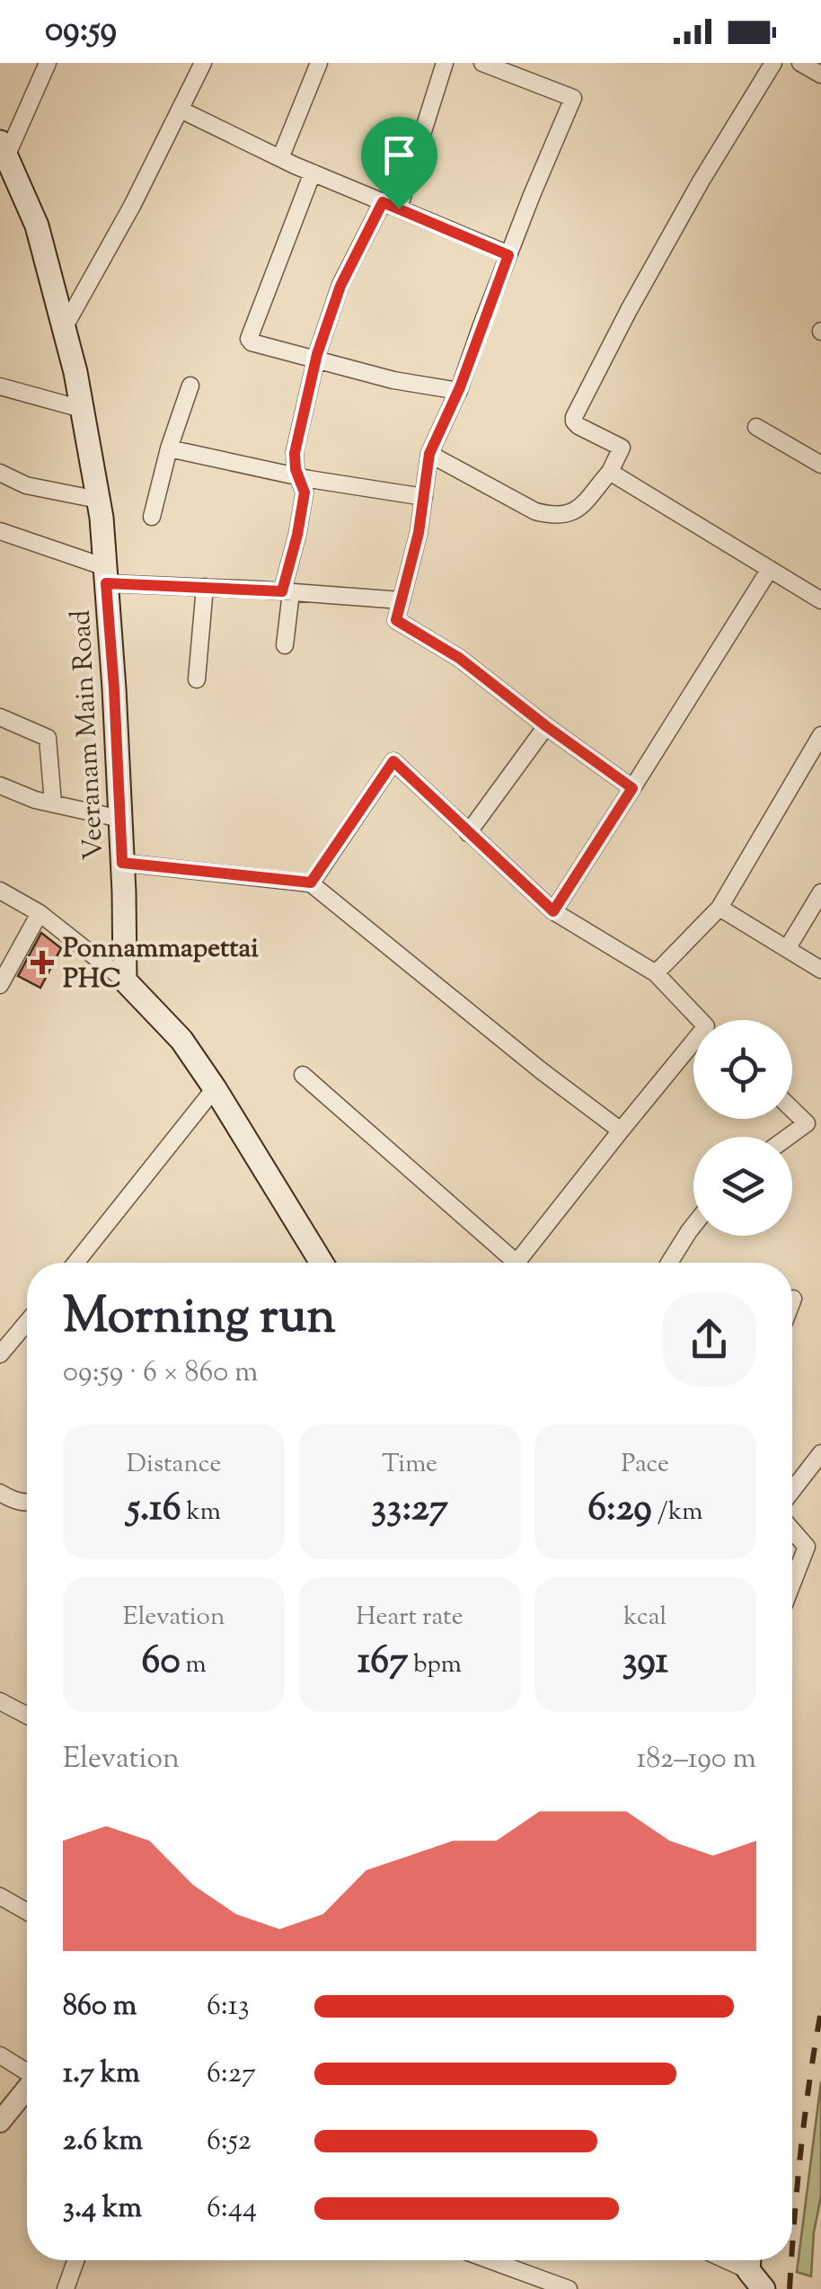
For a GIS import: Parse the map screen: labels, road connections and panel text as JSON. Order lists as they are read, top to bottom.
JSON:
{
  "streets": {
    "main road": ["Veeranam Main Road"]
  },
  "places": {
    "health": ["Ponnammapettai PHC"]
  },
  "page": {
    "status": "09:59",
    "heading": ["Morning run", "09:59 · 6 × 860 m"],
    "stats": [
      ["Distance", "5.16 km"],
      ["Time", "33:27"],
      ["Pace", "6:29 /km"],
      ["Elevation", "60 m"],
      ["Heart rate", "167 bpm"],
      ["kcal", "391"]
    ],
    "chart": ["Elevation", "182–190 m"],
    "list": [
      {
        "name": "860 m",
        "note": "6:13"
      },
      {
        "name": "1.7 km",
        "note": "6:27"
      },
      {
        "name": "2.6 km",
        "note": "6:52"
      },
      {
        "name": "3.4 km",
        "note": "6:44"
      }
    ]
  }
}
